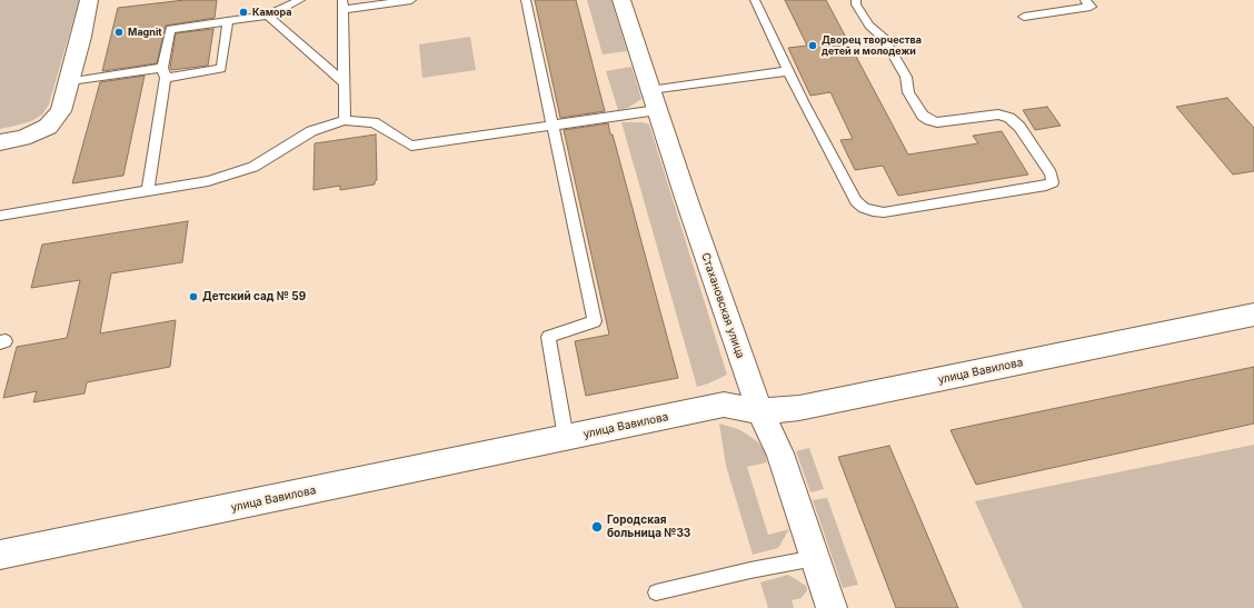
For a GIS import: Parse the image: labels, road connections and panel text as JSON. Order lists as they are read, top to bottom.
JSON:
{
  "streets": {
    "street": ["Стахановская улица", "улица Вавилова"]
  },
  "crossings": [
    ["Стахановская улица", "улица Вавилова"]
  ],
  "places": [
    "Камора",
    "Magnit",
    "Дворец творчества детей и молодежи",
    "Детский сад № 59",
    "Городская больница №33"
  ]
}
